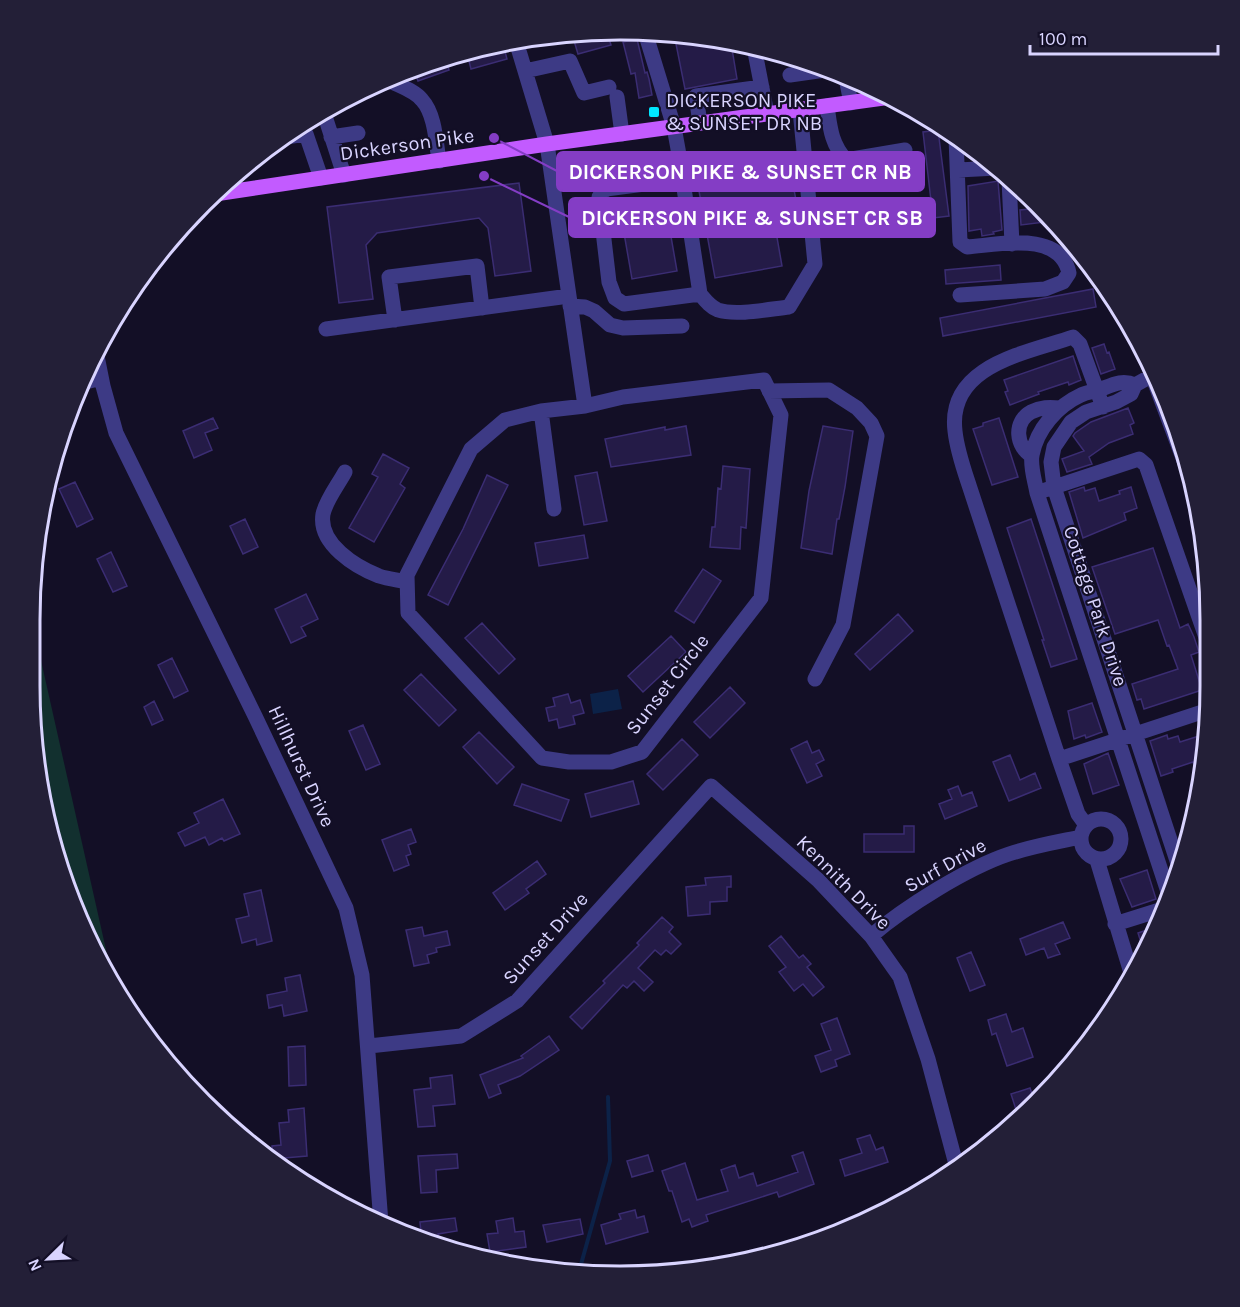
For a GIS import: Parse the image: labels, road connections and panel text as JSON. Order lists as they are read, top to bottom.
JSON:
{
  "streets": {
    "main road": ["Dickerson Pike"],
    "street": [
      "Cottage Park Drive",
      "Sunset Circle",
      "Hillhurst Drive",
      "Surf Drive",
      "Kennith Drive",
      "Sunset Drive"
    ]
  },
  "crossings": [
    ["Hillhurst Drive", "Sunset Drive"],
    ["Surf Drive", "Kennith Drive"],
    ["Kennith Drive", "Sunset Drive"]
  ],
  "places": {
    "transit": ["DICKERSON PIKE & SUNSET DR NB"],
    "other": ["DICKERSON PIKE & SUNSET CR NB", "DICKERSON PIKE & SUNSET CR SB"]
  },
  "scale_bar": "100 m",
  "north": "bottom left"
}
